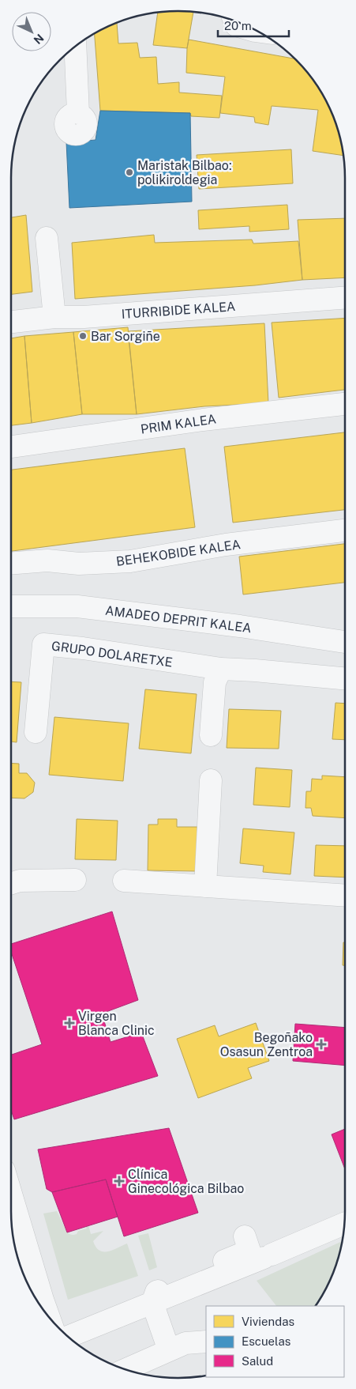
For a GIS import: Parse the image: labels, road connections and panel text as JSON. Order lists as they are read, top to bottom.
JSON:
{
  "streets": {
    "street": [
      "ITURRIBIDE KALEA",
      "PRIM KALEA",
      "BEHEKOBIDE KALEA",
      "AMADEO DEPRIT KALEA",
      "GRUPO DOLARETXE"
    ]
  },
  "places": {
    "other": ["Maristak Bilbao: polikiroldegia", "Bar Sorgiñe"],
    "health": ["Virgen Blanca Clinic", "Begoñako Osasun Zentroa", "Clínica Ginecológica Bilbao"]
  },
  "legend": ["Viviendas", "Escuelas", "Salud"],
  "scale_bar": "20 m",
  "north": "bottom right"
}
